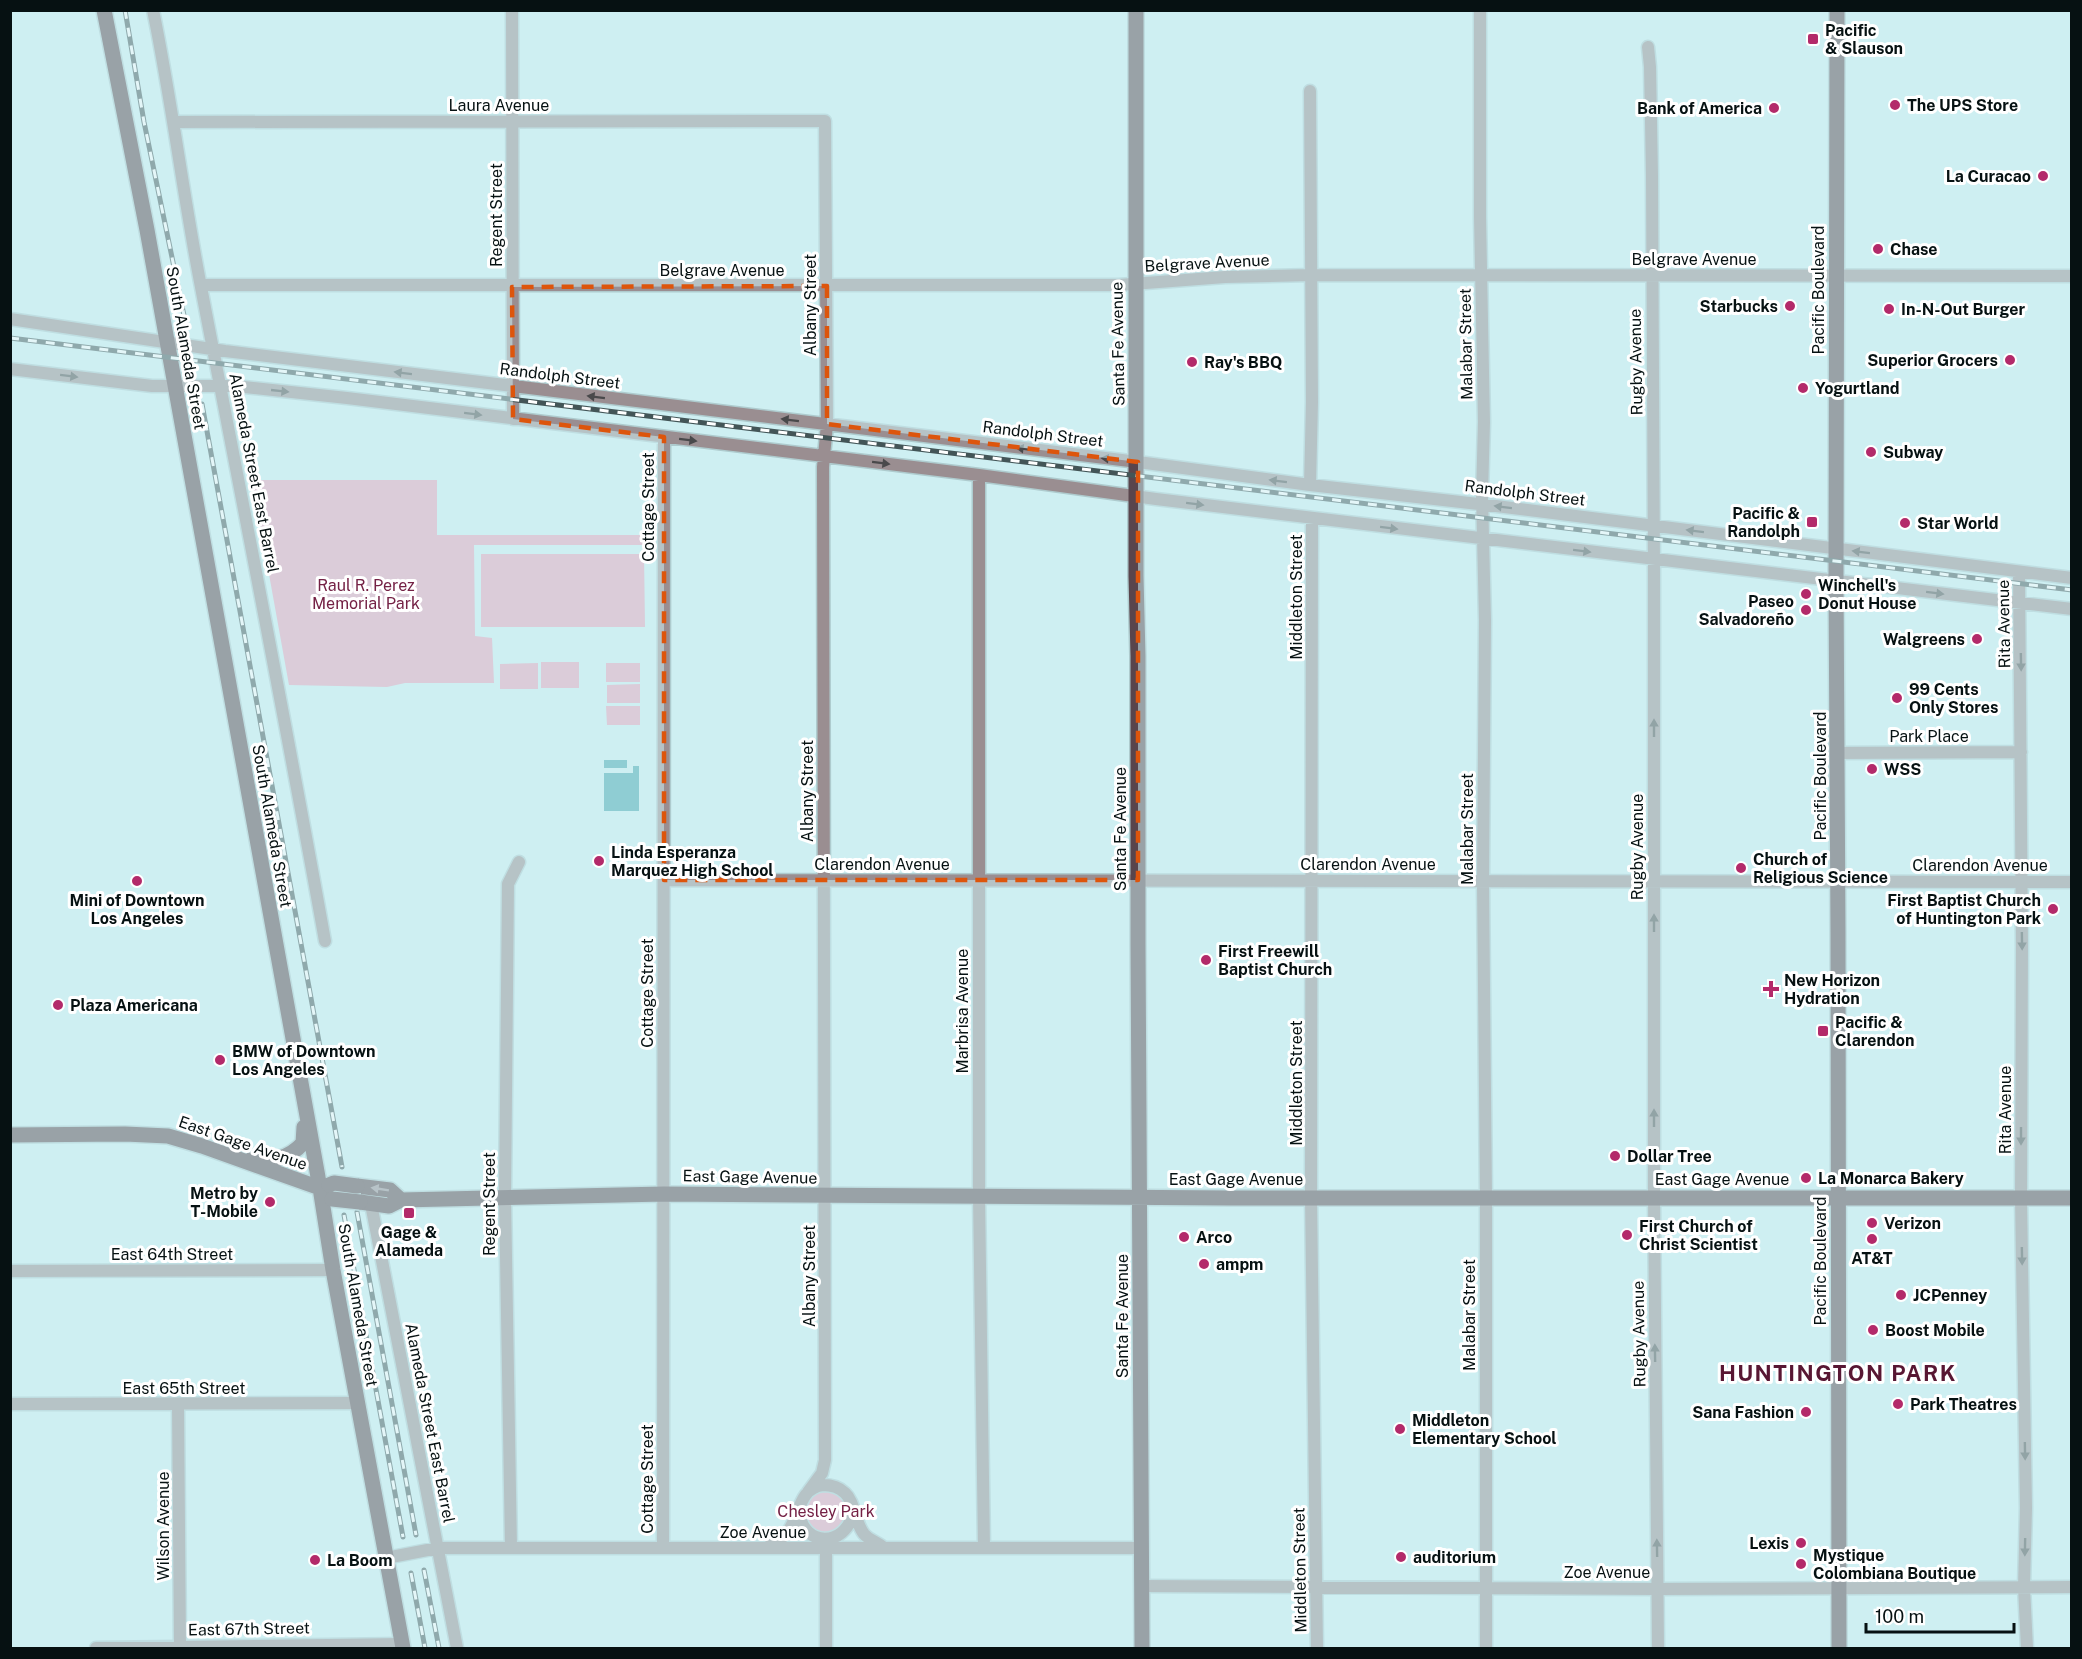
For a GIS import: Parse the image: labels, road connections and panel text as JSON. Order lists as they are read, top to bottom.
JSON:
{
  "streets": {
    "main road": [
      "Pacific Boulevard",
      "Santa Fe Avenue",
      "South Alameda Street",
      "East Gage Avenue"
    ],
    "street": [
      "Laura Avenue",
      "Regent Street",
      "Belgrave Avenue",
      "Albany Street",
      "Malabar Street",
      "Rugby Avenue",
      "Randolph Street",
      "Alameda Street East Barrel",
      "Cottage Street",
      "Middleton Street",
      "Rita Avenue",
      "Park Place",
      "Clarendon Avenue",
      "Marbrisa Avenue",
      "East 64th Street",
      "East 65th Street",
      "Wilson Avenue",
      "Zoe Avenue",
      "East 67th Street"
    ]
  },
  "crossings": [
    ["Laura Avenue", "Regent Street"],
    ["Laura Avenue", "Albany Street"],
    ["Laura Avenue", "Alameda Street East Barrel"],
    ["Regent Street", "Belgrave Avenue"],
    ["Regent Street", "Randolph Street"],
    ["Regent Street", "East Gage Avenue"],
    ["Regent Street", "Zoe Avenue"],
    ["Belgrave Avenue", "Pacific Boulevard"],
    ["Belgrave Avenue", "Albany Street"],
    ["Belgrave Avenue", "Santa Fe Avenue"],
    ["Belgrave Avenue", "Malabar Street"],
    ["Belgrave Avenue", "Rugby Avenue"],
    ["Belgrave Avenue", "Alameda Street East Barrel"],
    ["Pacific Boulevard", "Randolph Street"],
    ["Pacific Boulevard", "Park Place"],
    ["Pacific Boulevard", "Clarendon Avenue"],
    ["Pacific Boulevard", "East Gage Avenue"],
    ["Pacific Boulevard", "Zoe Avenue"],
    ["Albany Street", "Randolph Street"],
    ["Albany Street", "Clarendon Avenue"],
    ["Albany Street", "East Gage Avenue"],
    ["Albany Street", "Zoe Avenue"],
    ["Santa Fe Avenue", "Randolph Street"],
    ["Santa Fe Avenue", "Clarendon Avenue"],
    ["Santa Fe Avenue", "East Gage Avenue"],
    ["Santa Fe Avenue", "Zoe Avenue"],
    ["Malabar Street", "Randolph Street"],
    ["Malabar Street", "Clarendon Avenue"],
    ["Malabar Street", "East Gage Avenue"],
    ["Malabar Street", "Zoe Avenue"],
    ["South Alameda Street", "Randolph Street"],
    ["South Alameda Street", "East Gage Avenue"],
    ["South Alameda Street", "East 64th Street"],
    ["South Alameda Street", "East 65th Street"],
    ["South Alameda Street", "Zoe Avenue"],
    ["South Alameda Street", "East 67th Street"],
    ["Rugby Avenue", "Randolph Street"],
    ["Rugby Avenue", "Clarendon Avenue"],
    ["Rugby Avenue", "East Gage Avenue"],
    ["Rugby Avenue", "Zoe Avenue"],
    ["Randolph Street", "Alameda Street East Barrel"],
    ["Randolph Street", "Rita Avenue"],
    ["Alameda Street East Barrel", "East Gage Avenue"],
    ["Alameda Street East Barrel", "Zoe Avenue"],
    ["Cottage Street", "Clarendon Avenue"],
    ["Cottage Street", "East Gage Avenue"],
    ["Cottage Street", "Zoe Avenue"],
    ["Middleton Street", "Clarendon Avenue"],
    ["Middleton Street", "East Gage Avenue"],
    ["Middleton Street", "Zoe Avenue"],
    ["Rita Avenue", "Park Place"],
    ["Rita Avenue", "Clarendon Avenue"],
    ["Rita Avenue", "East Gage Avenue"],
    ["Rita Avenue", "Zoe Avenue"],
    ["Clarendon Avenue", "Marbrisa Avenue"],
    ["Marbrisa Avenue", "East Gage Avenue"],
    ["Marbrisa Avenue", "Zoe Avenue"],
    ["East 65th Street", "Wilson Avenue"],
    ["Wilson Avenue", "East 67th Street"]
  ],
  "one_way": ["Rugby Avenue", "Rita Avenue"],
  "districts": ["HUNTINGTON PARK"],
  "parks": ["Raul R. Perez Memorial Park", "Chesley Park"],
  "places": {
    "transit": [
      "Pacific & Slauson",
      "Pacific & Randolph",
      "Pacific & Clarendon",
      "Gage & Alameda"
    ],
    "other": [
      "The UPS Store",
      "Bank of America",
      "La Curacao",
      "Chase",
      "Starbucks",
      "In-N-Out Burger",
      "Superior Grocers",
      "Ray's BBQ",
      "Yogurtland",
      "Subway",
      "Star World",
      "Winchell's Donut House",
      "Paseo Salvadoreño",
      "Walgreens",
      "99 Cents Only Stores",
      "WSS",
      "Linda Esperanza Marquez High School",
      "Church of Religious Science",
      "Mini of Downtown Los Angeles",
      "First Baptist Church of Huntington Park",
      "First Freewill Baptist Church",
      "Plaza Americana",
      "BMW of Downtown Los Angeles",
      "Dollar Tree",
      "La Monarca Bakery",
      "Metro by T-Mobile",
      "Verizon",
      "First Church of Christ Scientist",
      "Arco",
      "AT&T",
      "ampm",
      "JCPenney",
      "Boost Mobile",
      "Park Theatres",
      "Sana Fashion",
      "Middleton Elementary School",
      "Lexis",
      "auditorium",
      "La Boom",
      "Mystique Colombiana Boutique"
    ],
    "health": ["New Horizon Hydration"]
  },
  "scale_bar": "100 m"
}
